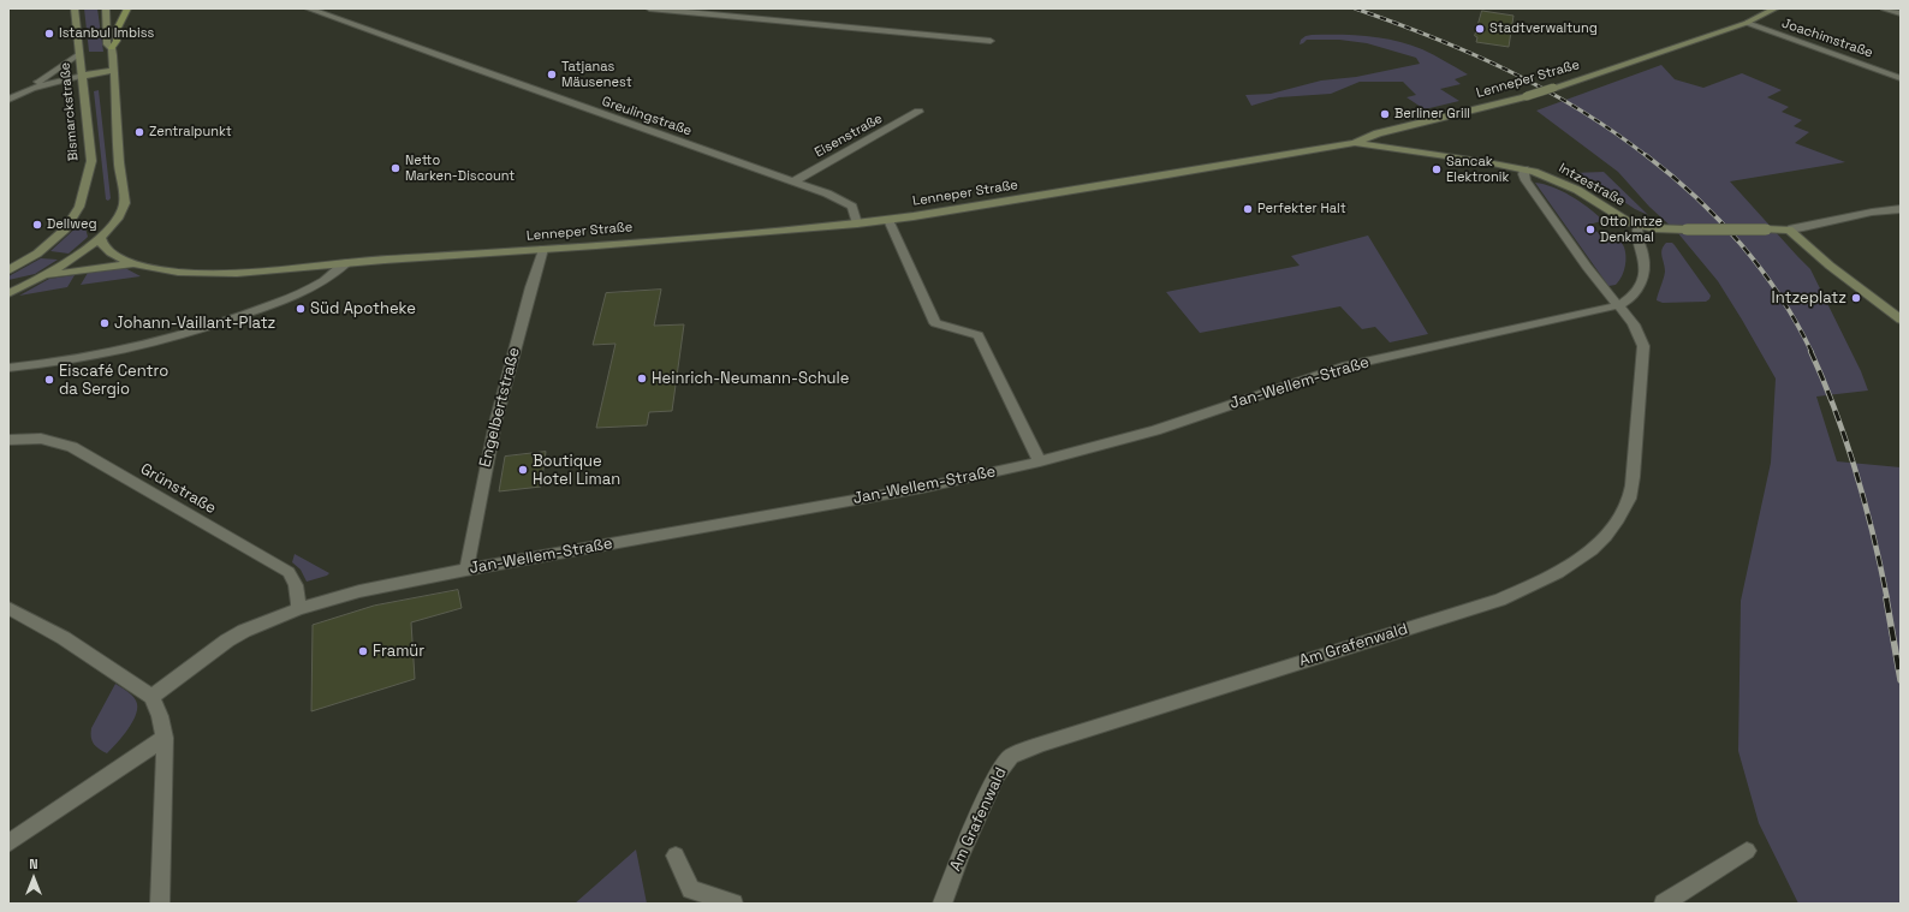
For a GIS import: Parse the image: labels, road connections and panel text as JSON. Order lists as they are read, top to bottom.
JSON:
{
  "streets": {
    "main road": ["Lenneper Straße", "Bismarckstraße", "Intzestraße"],
    "street": [
      "Joachimstraße",
      "Greulingstraße",
      "Eisenstraße",
      "Jan-Wellem-Straße",
      "Engelbertstraße",
      "Grünstraße",
      "Am Grafenwald"
    ]
  },
  "crossings": [
    ["Joachimstraße", "Lenneper Straße"],
    ["Lenneper Straße", "Greulingstraße"],
    ["Lenneper Straße", "Intzestraße"],
    ["Lenneper Straße", "Engelbertstraße"],
    ["Greulingstraße", "Eisenstraße"],
    ["Intzestraße", "Jan-Wellem-Straße"],
    ["Jan-Wellem-Straße", "Engelbertstraße"],
    ["Jan-Wellem-Straße", "Grünstraße"],
    ["Jan-Wellem-Straße", "Am Grafenwald"]
  ],
  "places": [
    "Stadtverwaltung",
    "Istanbul Imbiss",
    "Tatjanas Mäusenest",
    "Berliner Grill",
    "Zentralpunkt",
    "Netto Marken-Discount",
    "Sancak Elektronik",
    "Perfekter Halt",
    "Dellweg",
    "Otto Intze Denkmal",
    "Intzeplatz",
    "Süd Apotheke",
    "Johann-Vaillant-Platz",
    "Heinrich-Neumann-Schule",
    "Eiscafé Centro da Sergio",
    "Boutique Hotel Liman",
    "Framür"
  ],
  "north": "top"
}
